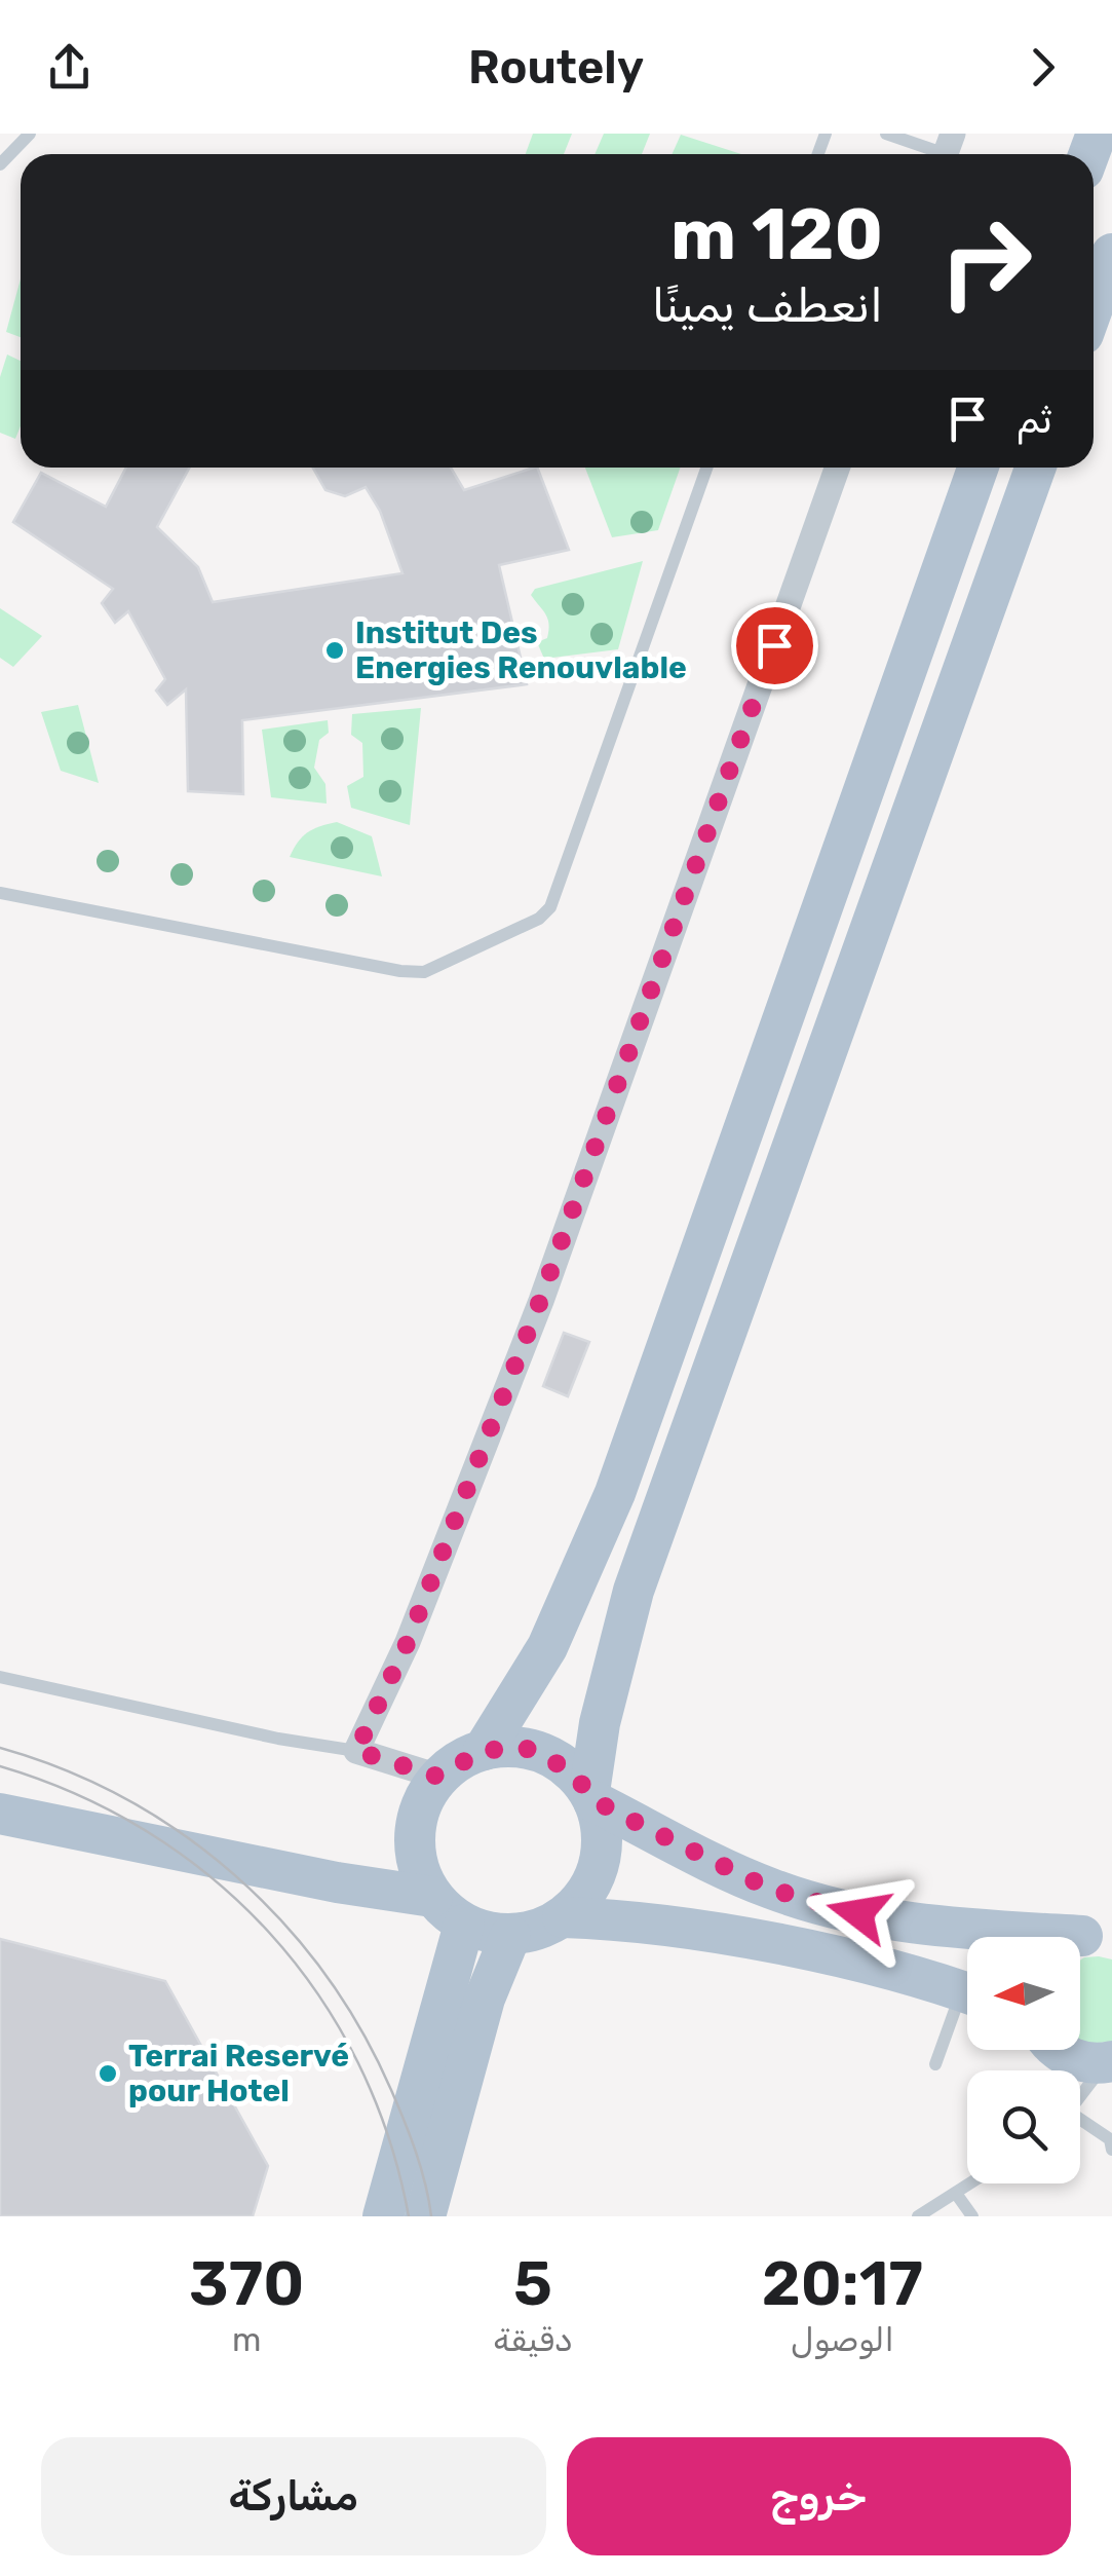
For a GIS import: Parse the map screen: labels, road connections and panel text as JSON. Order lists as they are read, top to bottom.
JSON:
{
  "places": ["Institut Des Energies Renouvlable", "Terrai Reservé pour Hotel"],
  "north": "left",
  "page": {
    "header": "Routely",
    "turn": ["120 m", "انعطف يمينًا"],
    "then": "ثم",
    "eta": [
      "20:17",
      "الوصول",
      "5",
      "دقيقة",
      "370",
      "m"
    ],
    "buttons": ["خروج", "مشاركة"]
  }
}
